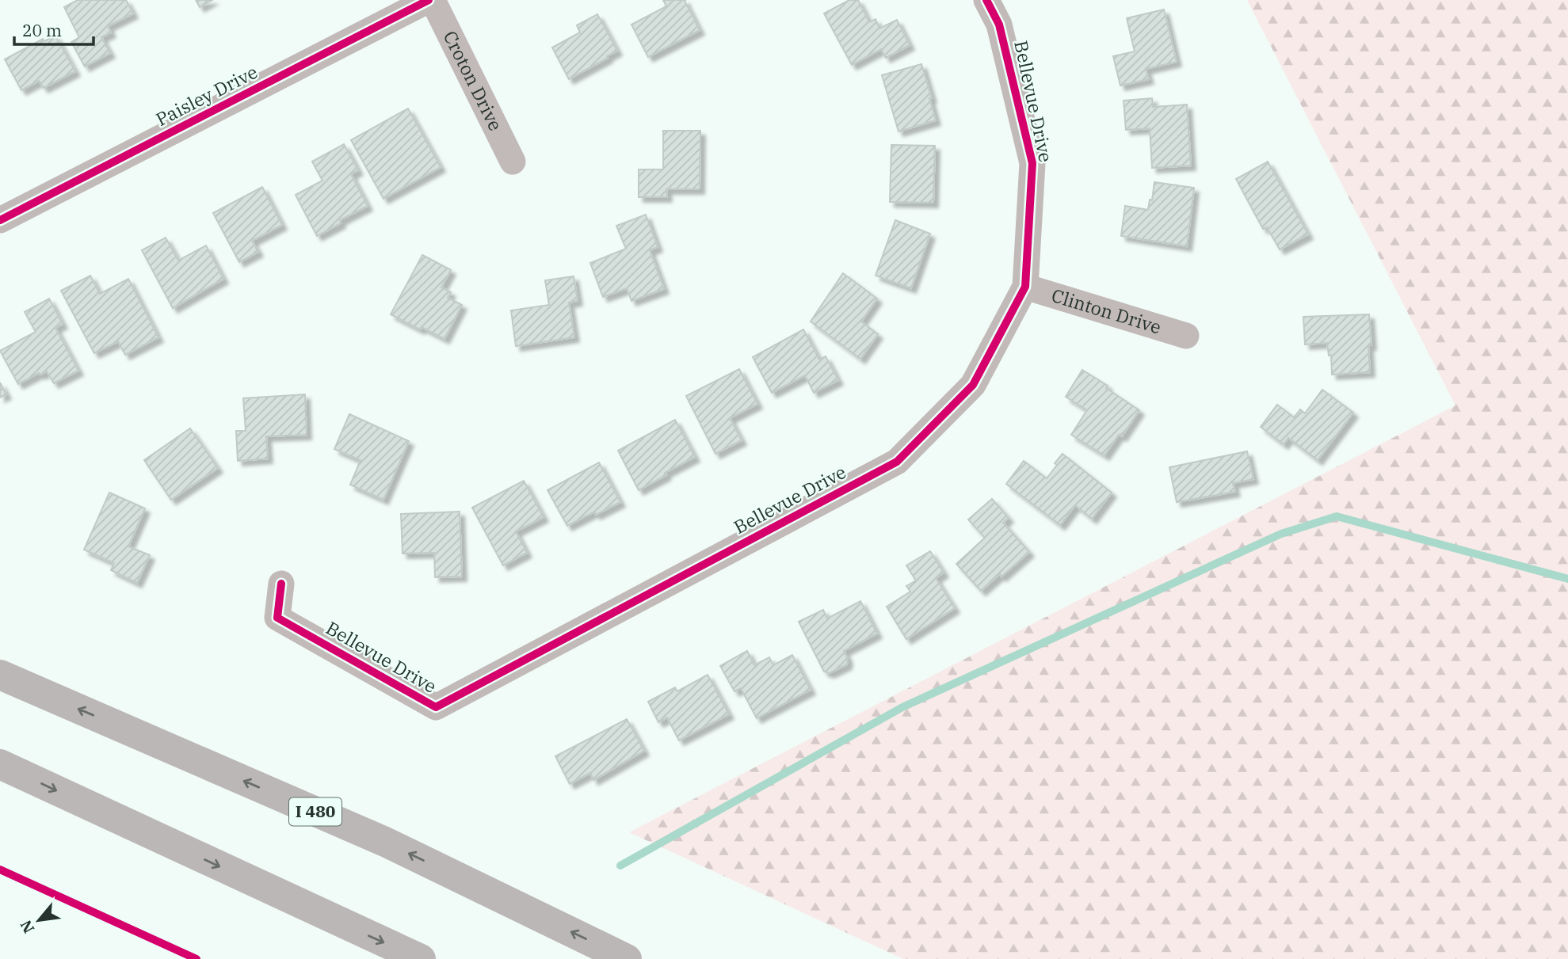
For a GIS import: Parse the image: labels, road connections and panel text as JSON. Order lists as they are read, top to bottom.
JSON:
{
  "streets": {
    "highway": ["I 480"],
    "street": [
      "Croton Drive",
      "Paisley Drive",
      "Bellevue Drive",
      "Clinton Drive"
    ]
  },
  "crossings": [
    ["Croton Drive", "Paisley Drive"],
    ["Bellevue Drive", "Clinton Drive"]
  ],
  "scale_bar": "20 m",
  "north": "bottom left"
}
